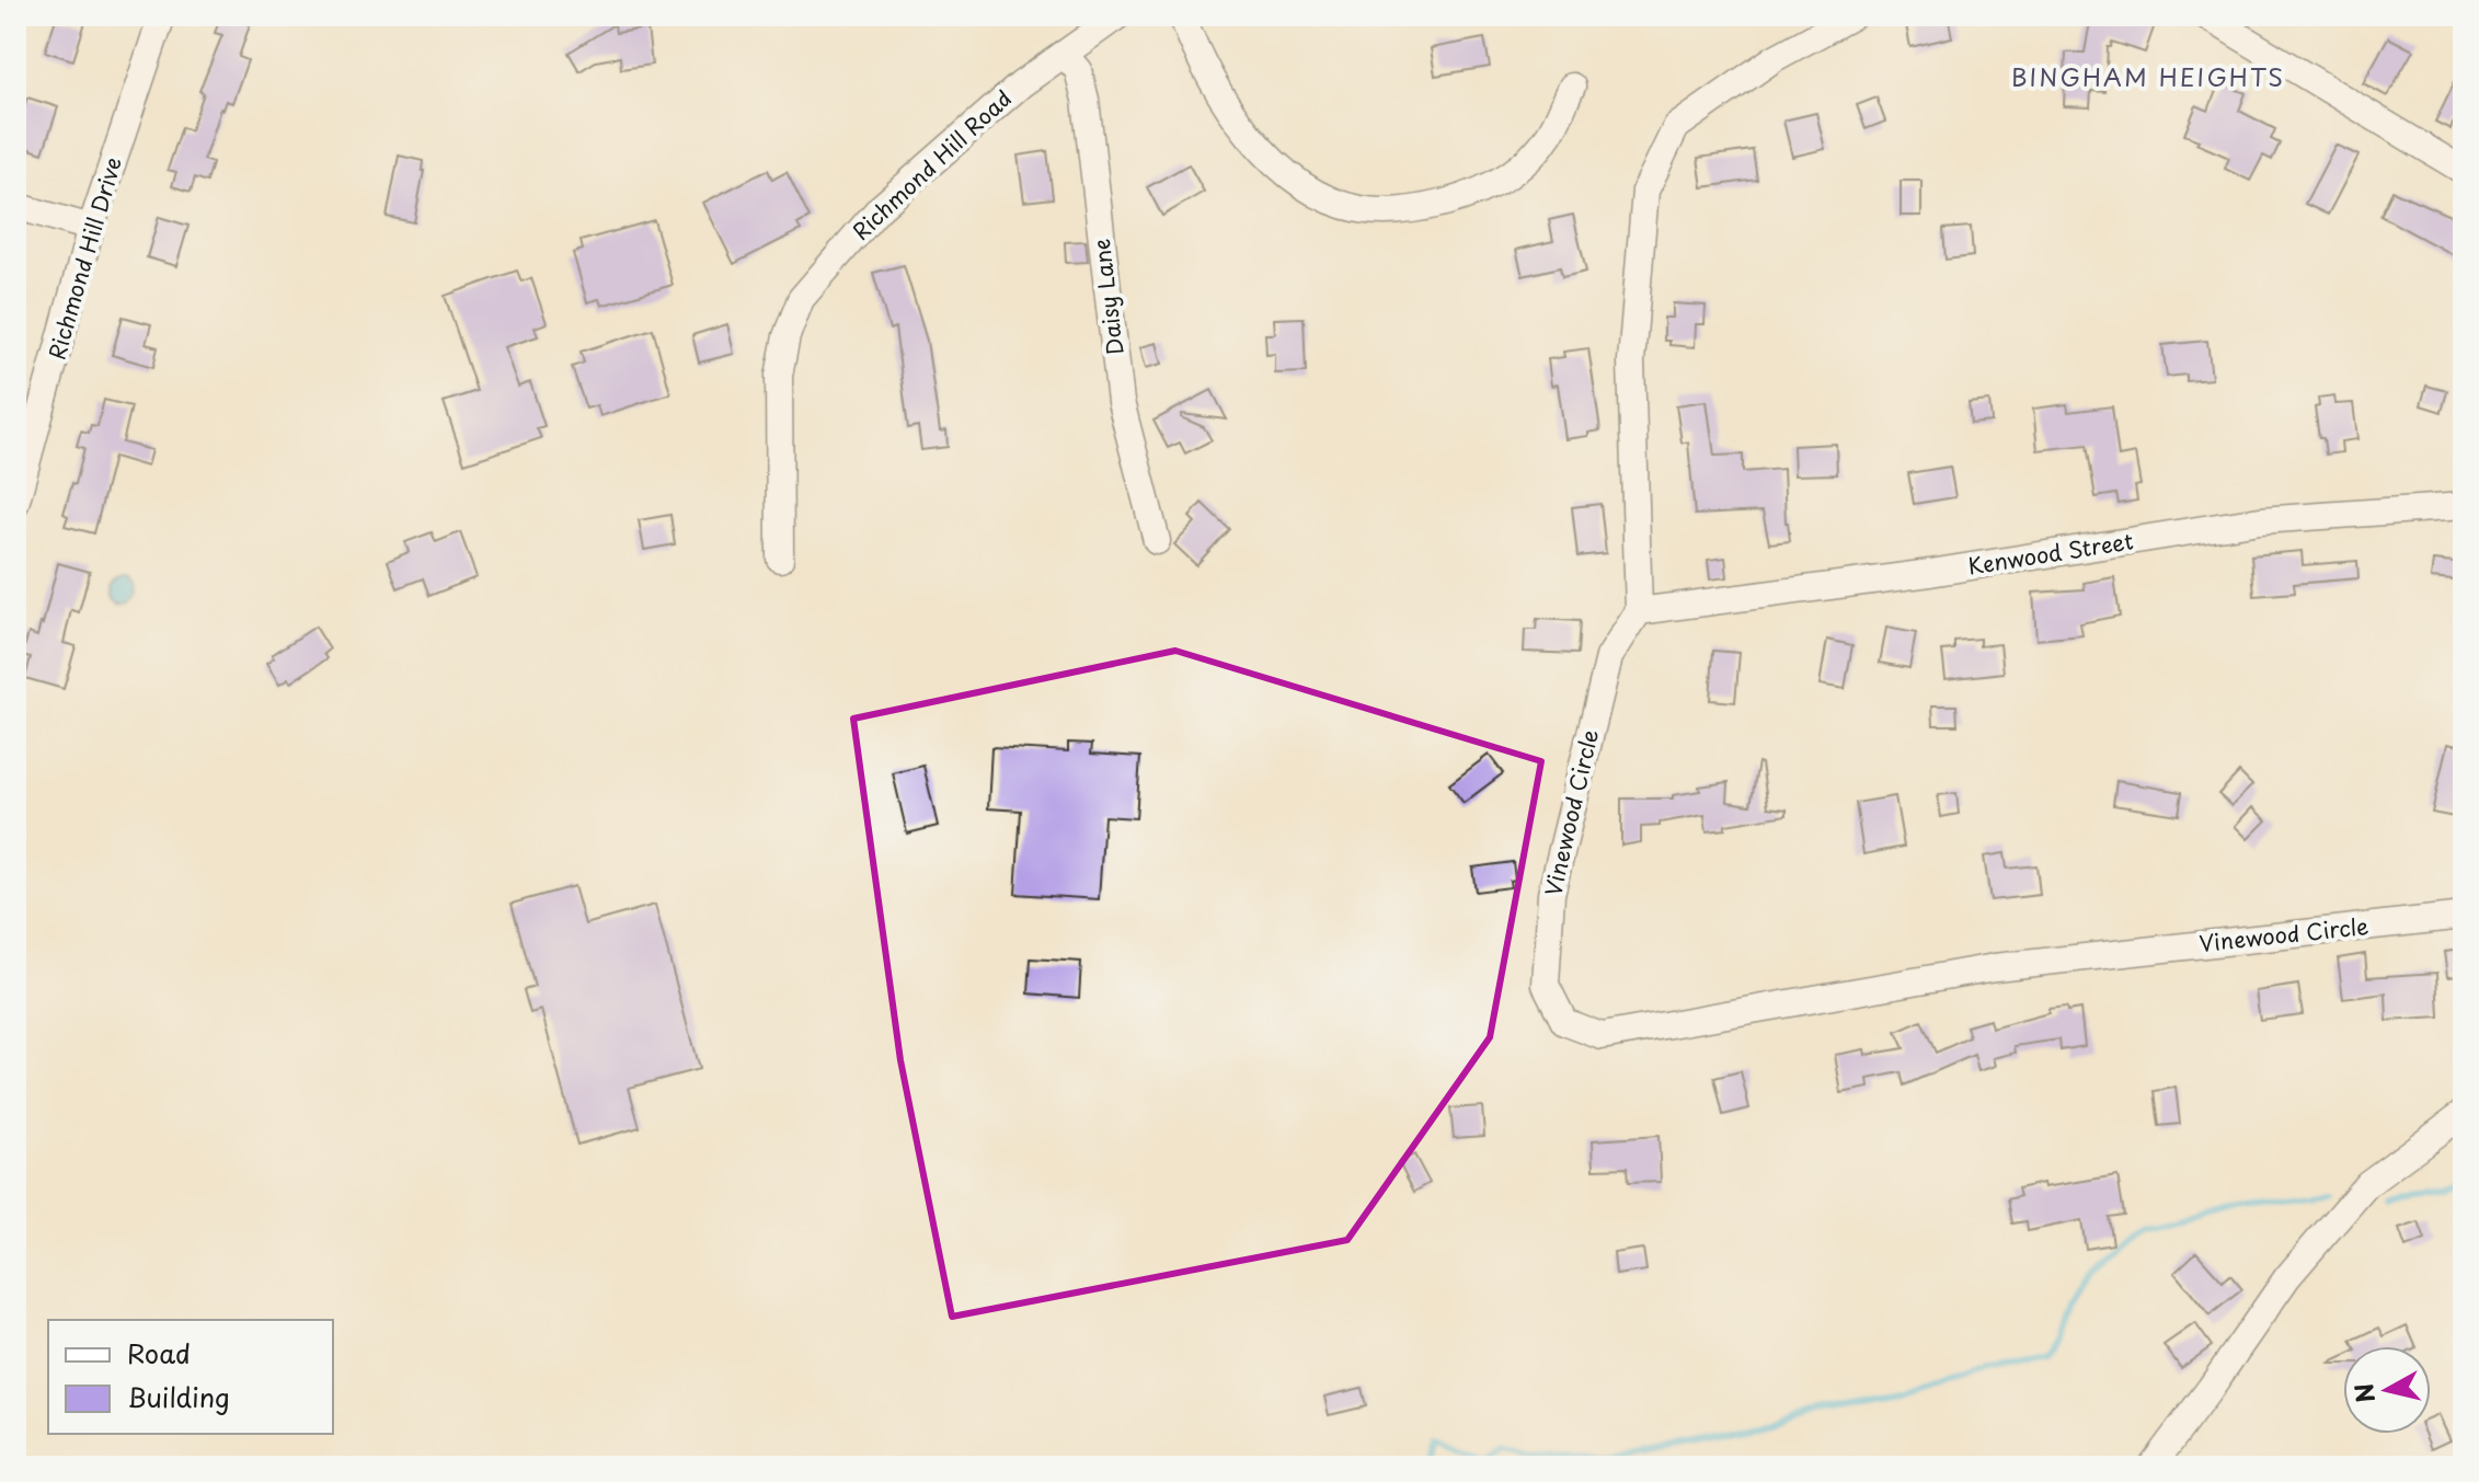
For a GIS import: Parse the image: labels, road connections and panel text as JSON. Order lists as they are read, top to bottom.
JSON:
{
  "streets": {
    "street": [
      "Richmond Hill Road",
      "Richmond Hill Drive",
      "Daisy Lane",
      "Kenwood Street",
      "Vinewood Circle"
    ]
  },
  "crossings": [
    ["Richmond Hill Road", "Daisy Lane"],
    ["Kenwood Street", "Vinewood Circle"]
  ],
  "districts": ["BINGHAM HEIGHTS"],
  "legend": ["Road", "Building"],
  "north": "left"
}
